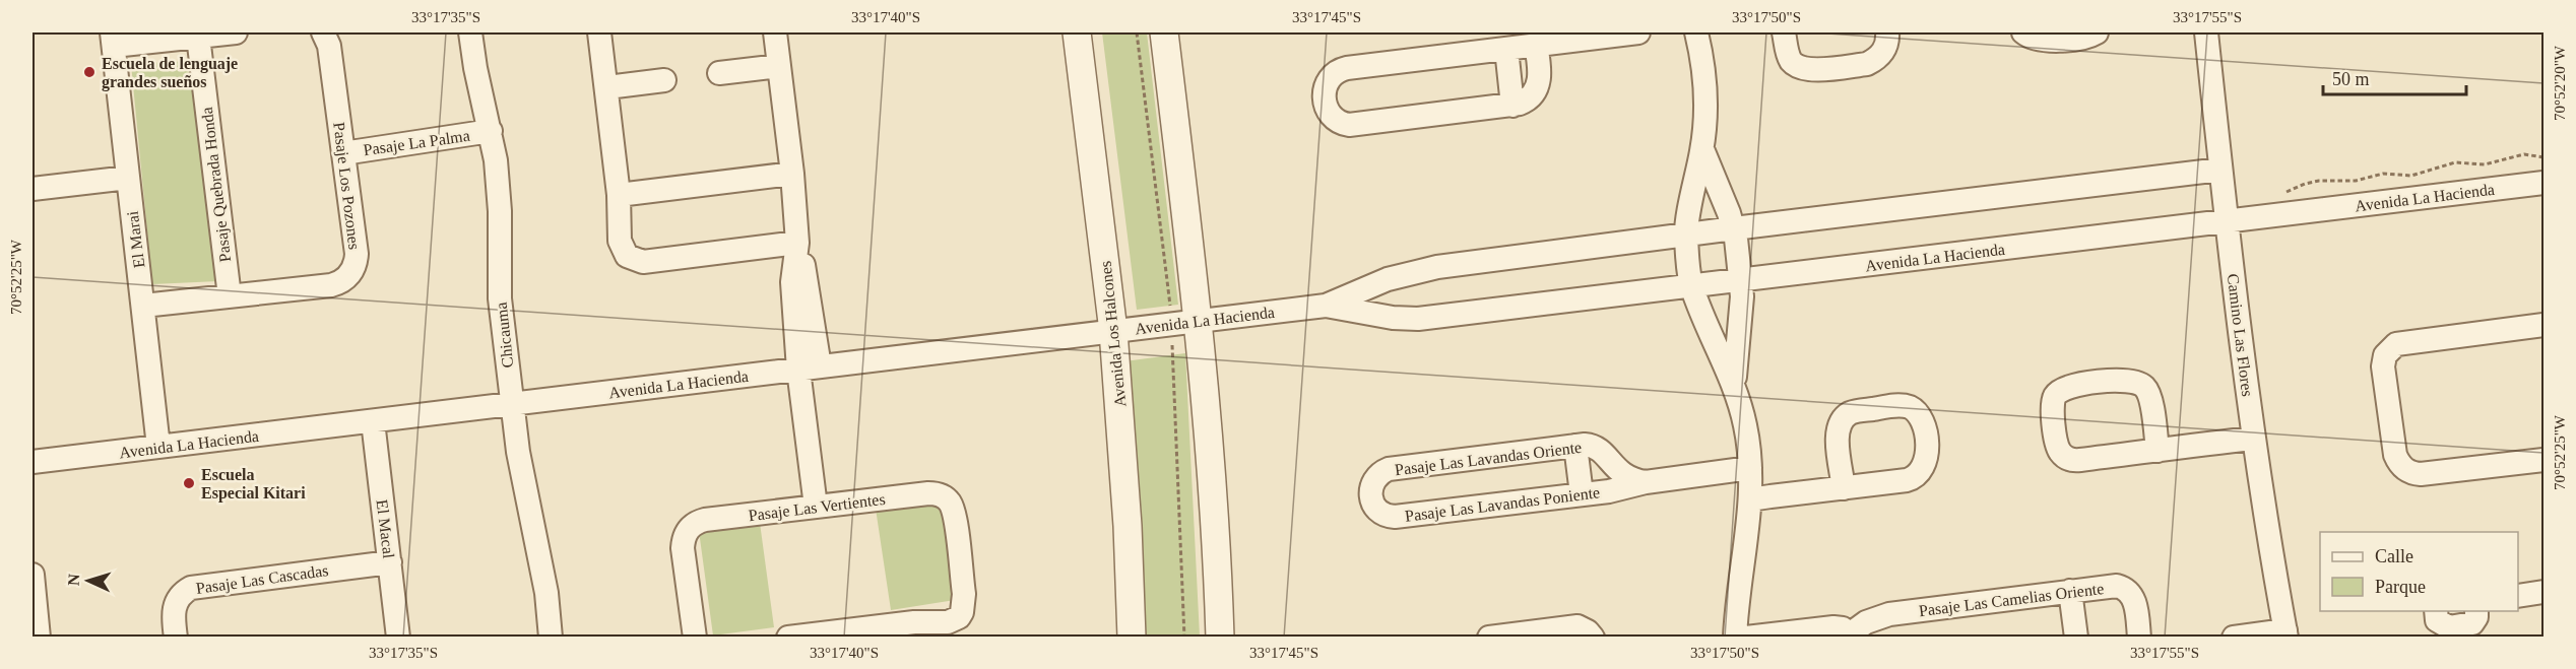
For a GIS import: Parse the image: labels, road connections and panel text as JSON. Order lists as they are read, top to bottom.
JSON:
{
  "streets": {
    "street": [
      "Pasaje La Palma",
      "Pasaje Quebrada Honda",
      "Pasaje Los Pozones",
      "Avenida La Hacienda",
      "El Marai",
      "Avenida Los Halcones",
      "Chicauma",
      "Camino Las Flores",
      "Pasaje Las Lavandas Oriente",
      "Pasaje Las Lavandas Poniente",
      "Pasaje Las Vertientes",
      "El Macal",
      "Pasaje Las Cascadas",
      "Pasaje Las Camelias Oriente"
    ]
  },
  "crossings": [
    ["Pasaje La Palma", "Pasaje Los Pozones"],
    ["Pasaje La Palma", "Chicauma"],
    ["Pasaje Quebrada Honda", "Pasaje Los Pozones"],
    ["Pasaje Los Pozones", "El Marai"],
    ["Avenida La Hacienda", "El Marai"],
    ["Avenida La Hacienda", "Avenida Los Halcones"],
    ["Avenida La Hacienda", "Chicauma"],
    ["Avenida La Hacienda", "Camino Las Flores"],
    ["Avenida La Hacienda", "El Macal"],
    ["Pasaje Las Lavandas Oriente", "Pasaje Las Lavandas Poniente"],
    ["El Macal", "Pasaje Las Cascadas"]
  ],
  "places": ["Escuela de lenguaje grandes sueños", "Escuela Especial Kitari"],
  "legend": ["Calle", "Parque"],
  "scale_bar": "50 m",
  "north": "left",
  "coordinates": [
    "33°17'35\"S",
    "33°17'40\"S",
    "33°17'45\"S",
    "33°17'50\"S",
    "33°17'55\"S",
    "70°52'20\"W",
    "70°52'25\"W"
  ]
}
